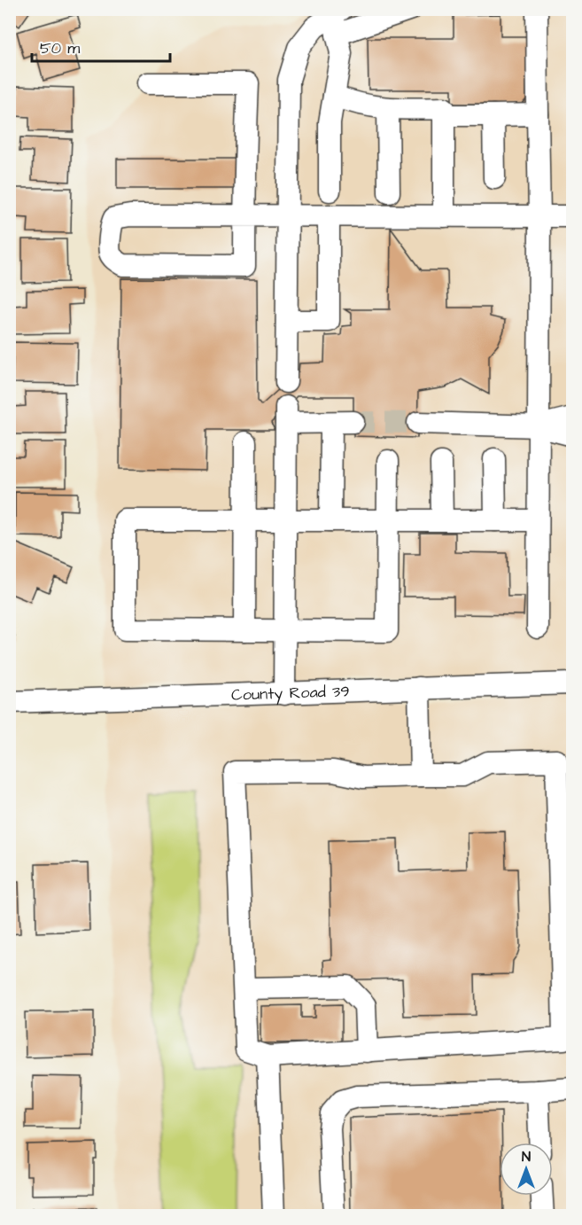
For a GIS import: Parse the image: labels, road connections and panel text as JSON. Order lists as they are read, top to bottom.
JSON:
{
  "streets": {
    "street": ["County Road 39"]
  },
  "scale_bar": "50 m",
  "north": "top"
}
